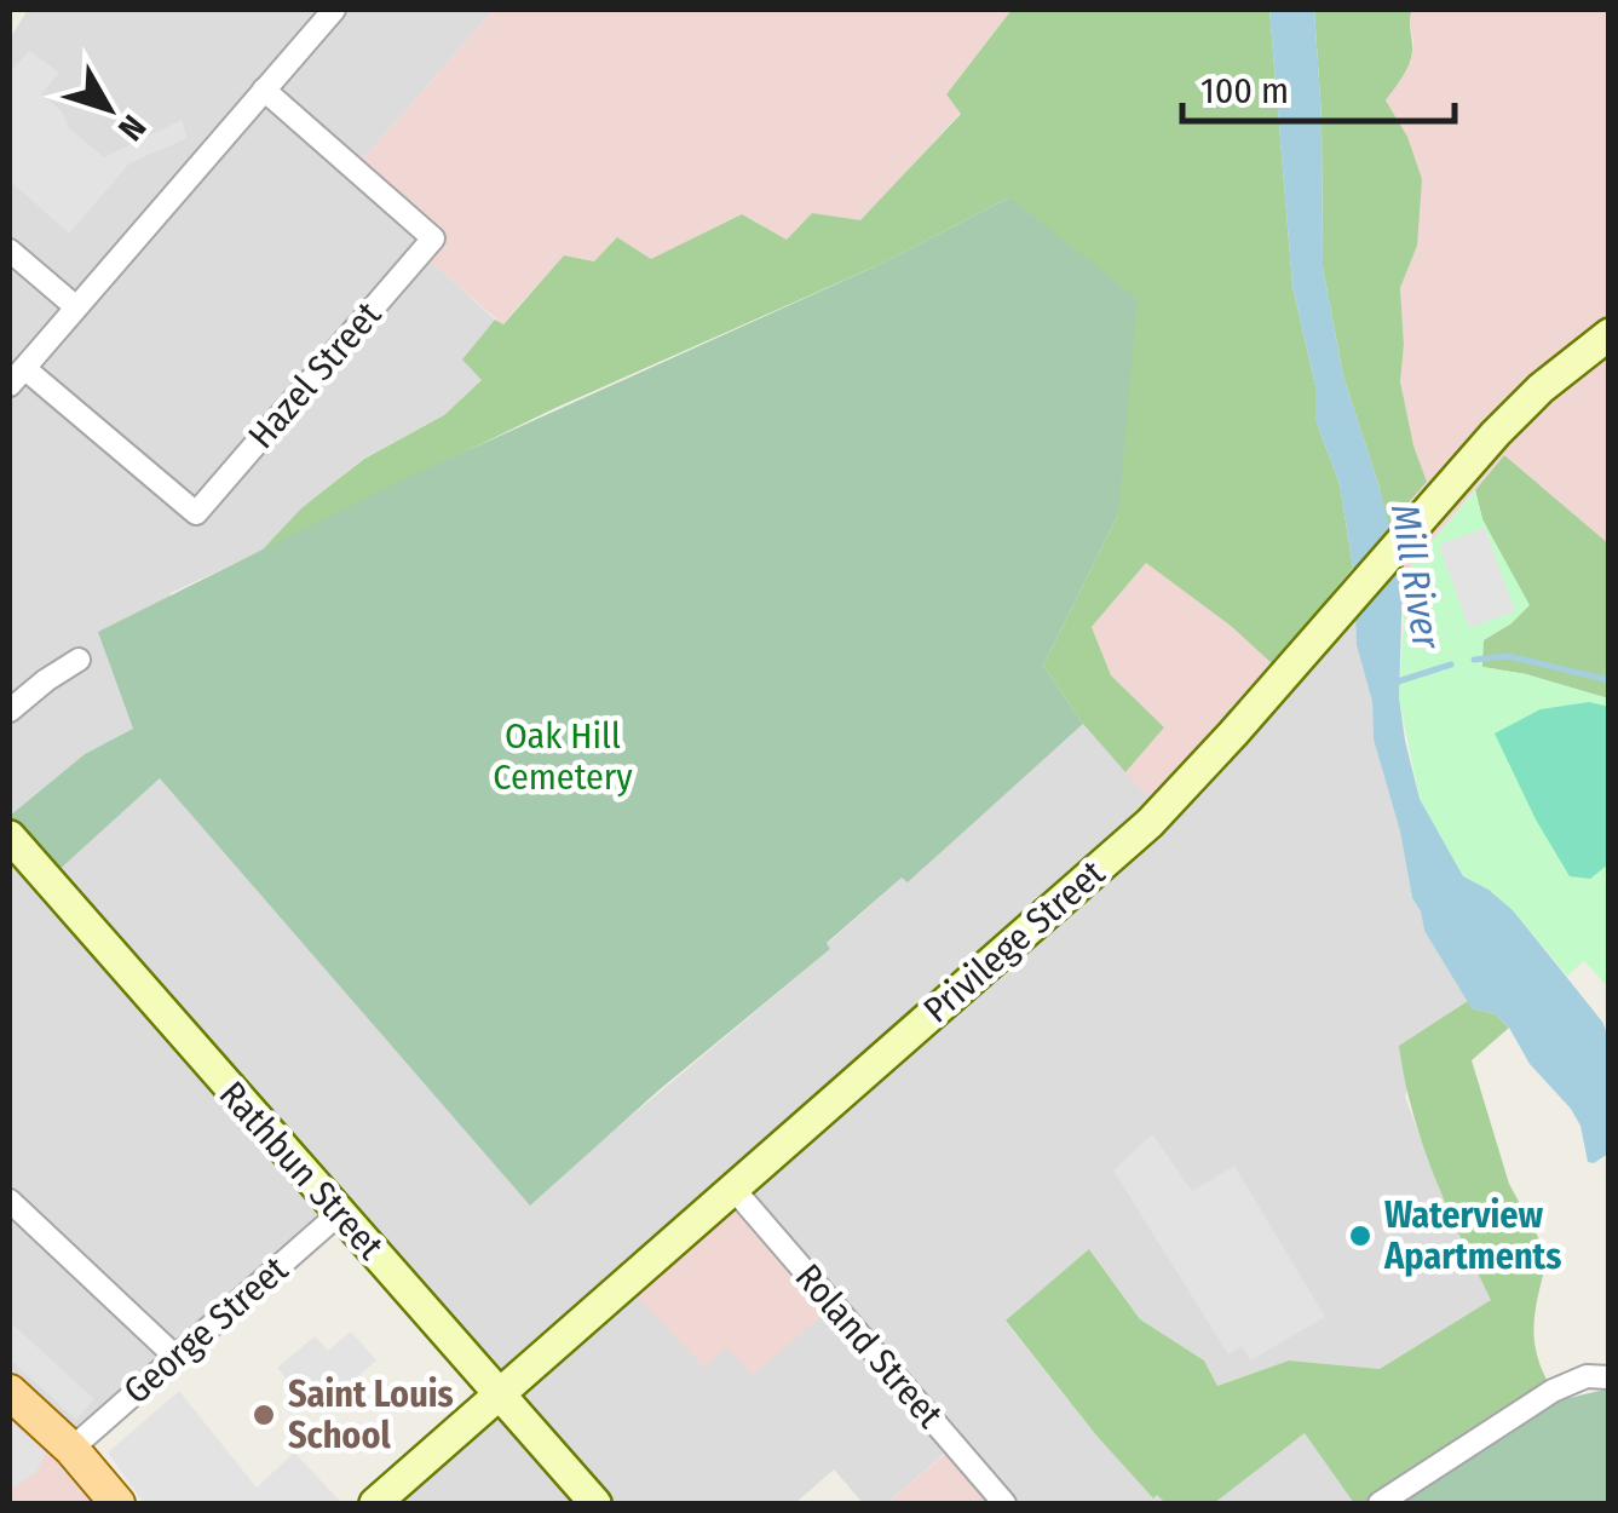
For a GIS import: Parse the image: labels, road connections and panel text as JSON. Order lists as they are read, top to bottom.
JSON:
{
  "streets": {
    "main road": ["Privilege Street", "Rathbun Street"],
    "street": ["Hazel Street", "George Street", "Roland Street"]
  },
  "crossings": [
    ["Privilege Street", "Rathbun Street"],
    ["Privilege Street", "Roland Street"],
    ["Rathbun Street", "George Street"]
  ],
  "water": ["Mill River"],
  "parks": ["Oak Hill Cemetery"],
  "places": ["Waterview Apartments", "Saint Louis School"],
  "scale_bar": "100 m",
  "north": "bottom right"
}
